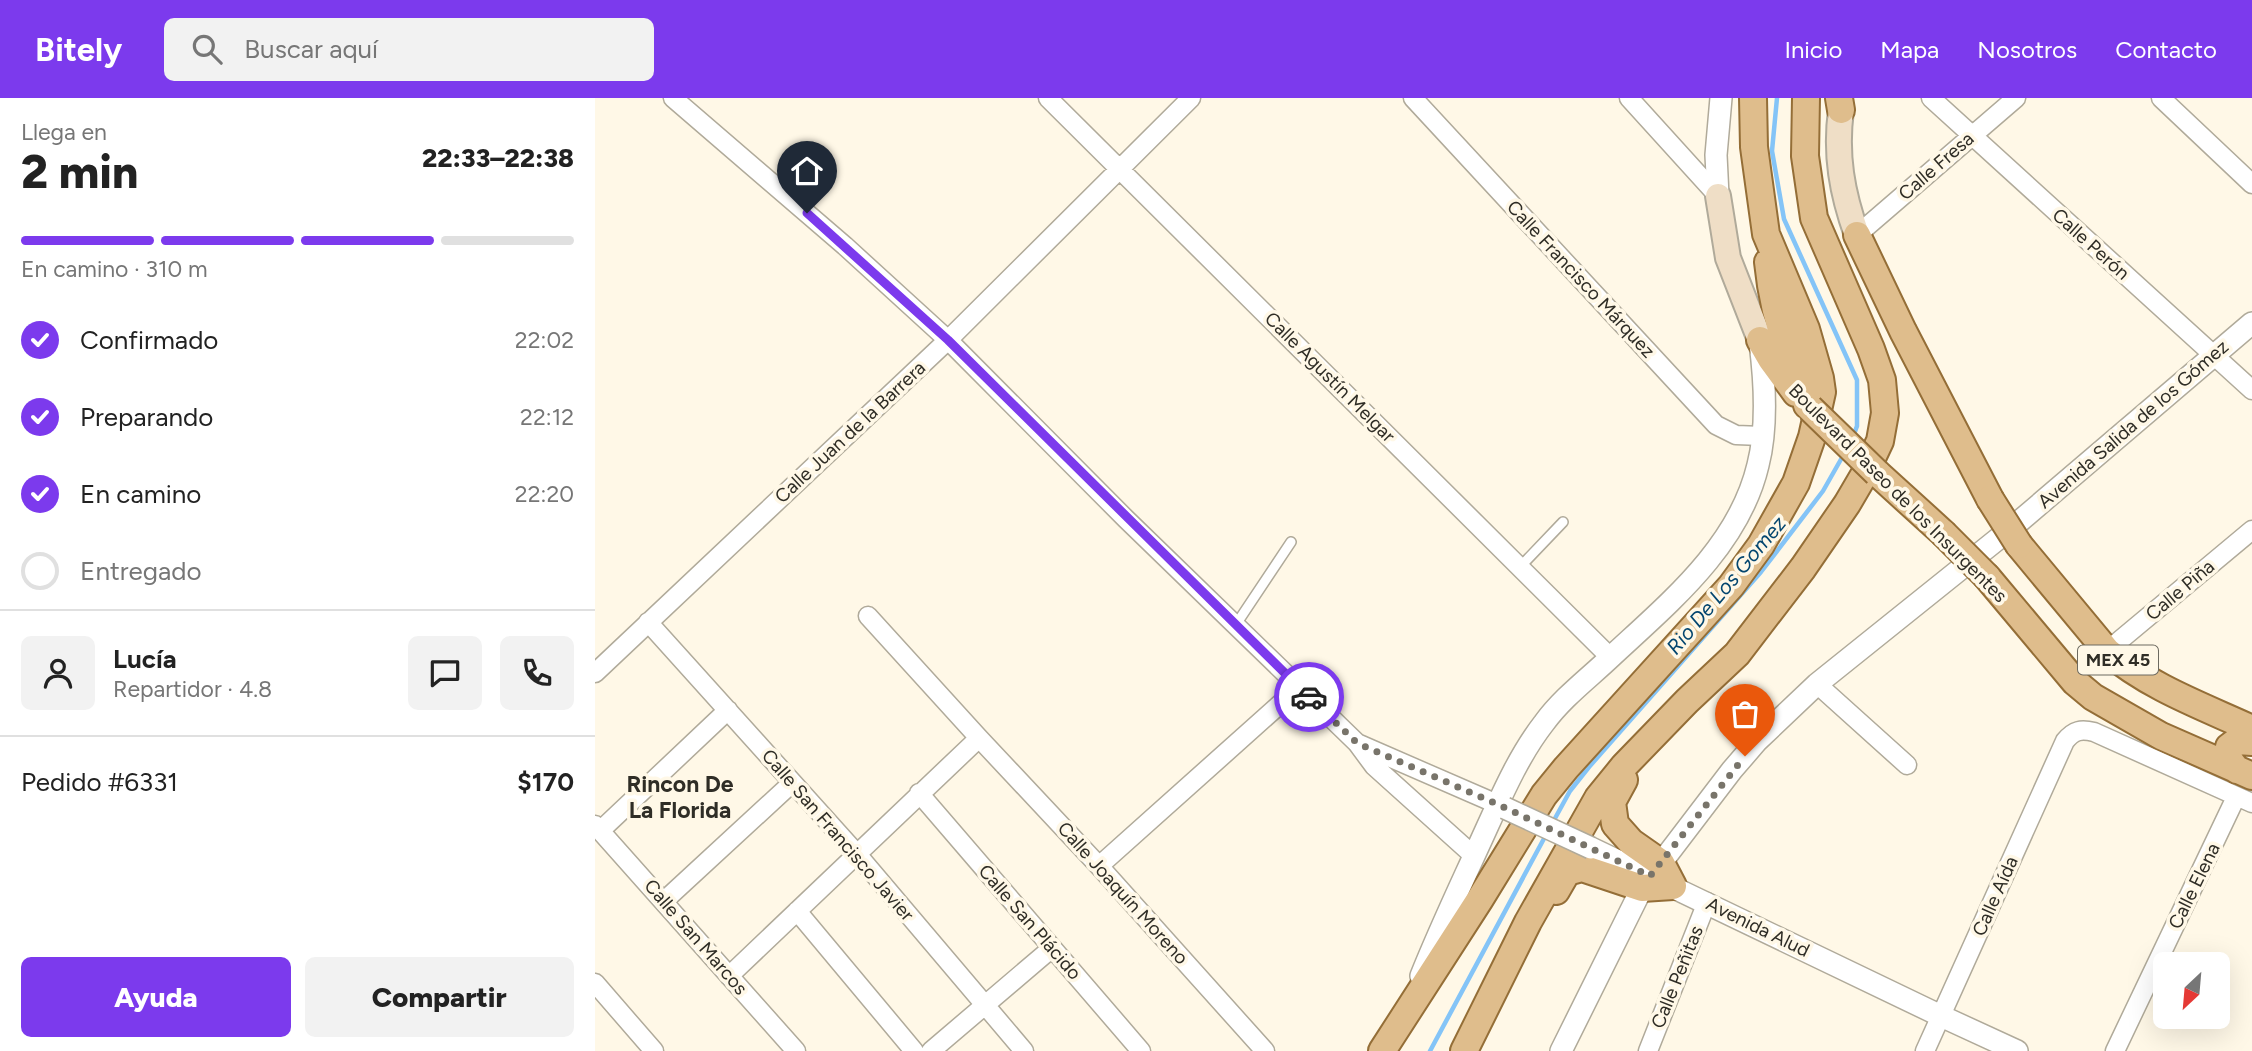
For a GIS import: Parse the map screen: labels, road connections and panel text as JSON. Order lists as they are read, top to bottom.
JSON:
{
  "streets": {
    "main road": ["Boulevard Paseo de los Insurgentes", "MEX 45"],
    "street": [
      "Calle Fresa",
      "Calle Perón",
      "Calle Francisco Márquez",
      "Calle Agustín Melgar",
      "Avenida Salida de los Gómez",
      "Calle Juan de la Barrera",
      "Calle Piña",
      "Calle San Francisco Javier",
      "Calle Elena",
      "Calle Joaquín Moreno",
      "Calle Aída",
      "Calle San Plácido",
      "Avenida Alud",
      "Calle San Marcos",
      "Calle Peñitas"
    ]
  },
  "crossings": [
    ["Calle Fresa", "Calle Perón"],
    ["Calle Fresa", "MEX 45"],
    ["Calle Perón", "Avenida Salida de los Gómez"],
    ["Calle Agustín Melgar", "Calle Juan de la Barrera"],
    ["Avenida Salida de los Gómez", "MEX 45"],
    ["Avenida Salida de los Gómez", "Avenida Alud"],
    ["Calle Juan de la Barrera", "Calle San Francisco Javier"],
    ["Boulevard Paseo de los Insurgentes", "MEX 45"],
    ["Boulevard Paseo de los Insurgentes", "Calle Elena"],
    ["Boulevard Paseo de los Insurgentes", "Calle Aída"],
    ["Calle Piña", "MEX 45"],
    ["Calle Elena", "Calle Aída"],
    ["Calle Aída", "Avenida Alud"],
    ["Avenida Alud", "Calle Peñitas"]
  ],
  "districts": ["Rincon De La Florida"],
  "water": ["Rio De Los Gomez"],
  "north": "bottom left",
  "page": {
    "header": "Bitely",
    "search": "Buscar aquí",
    "nav": [
      "Inicio",
      "Mapa",
      "Nosotros",
      "Contacto"
    ],
    "heading": ["2 min", "Llega en", "22:33–22:38"],
    "panel": [
      "Lucía",
      "Repartidor · 4.8",
      "Pedido #6331",
      "$170"
    ],
    "bar": "En camino · 310 m",
    "list": [
      ["Confirmado", "22:02"],
      ["Preparando", "22:12"],
      ["En camino", "22:20"],
      "Entregado"
    ],
    "buttons": ["Ayuda", "Compartir"]
  }
}
